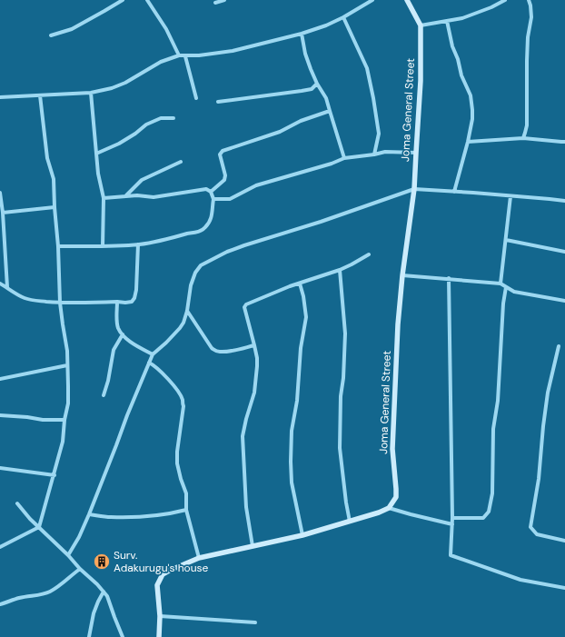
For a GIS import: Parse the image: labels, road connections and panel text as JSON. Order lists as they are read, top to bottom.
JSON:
{
  "streets": {
    "street": ["Joma General Street"]
  },
  "places": {
    "building": ["Surv. Adakurugu's house"]
  }
}
